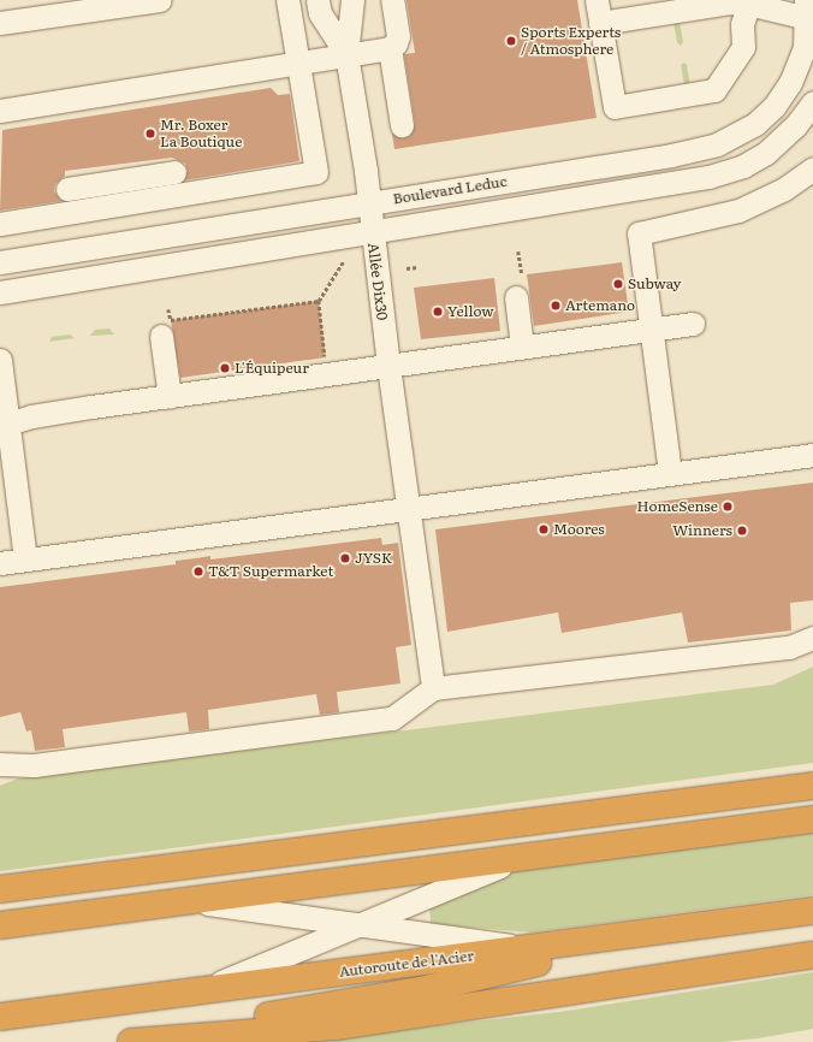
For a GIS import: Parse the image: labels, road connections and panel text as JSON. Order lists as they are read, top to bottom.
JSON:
{
  "streets": {
    "highway": ["Autoroute de l'Acier"],
    "street": ["Boulevard Leduc", "Allée Dix30"]
  },
  "crossings": [
    ["Boulevard Leduc", "Allée Dix30"]
  ],
  "places": [
    "Sports Experts / Atmosphere",
    "Mr. Boxer La Boutique",
    "Subway",
    "Artemano",
    "Yellow",
    "L'Équipeur",
    "HomeSense",
    "Moores",
    "Winners",
    "JYSK",
    "T&T Supermarket"
  ]
}
